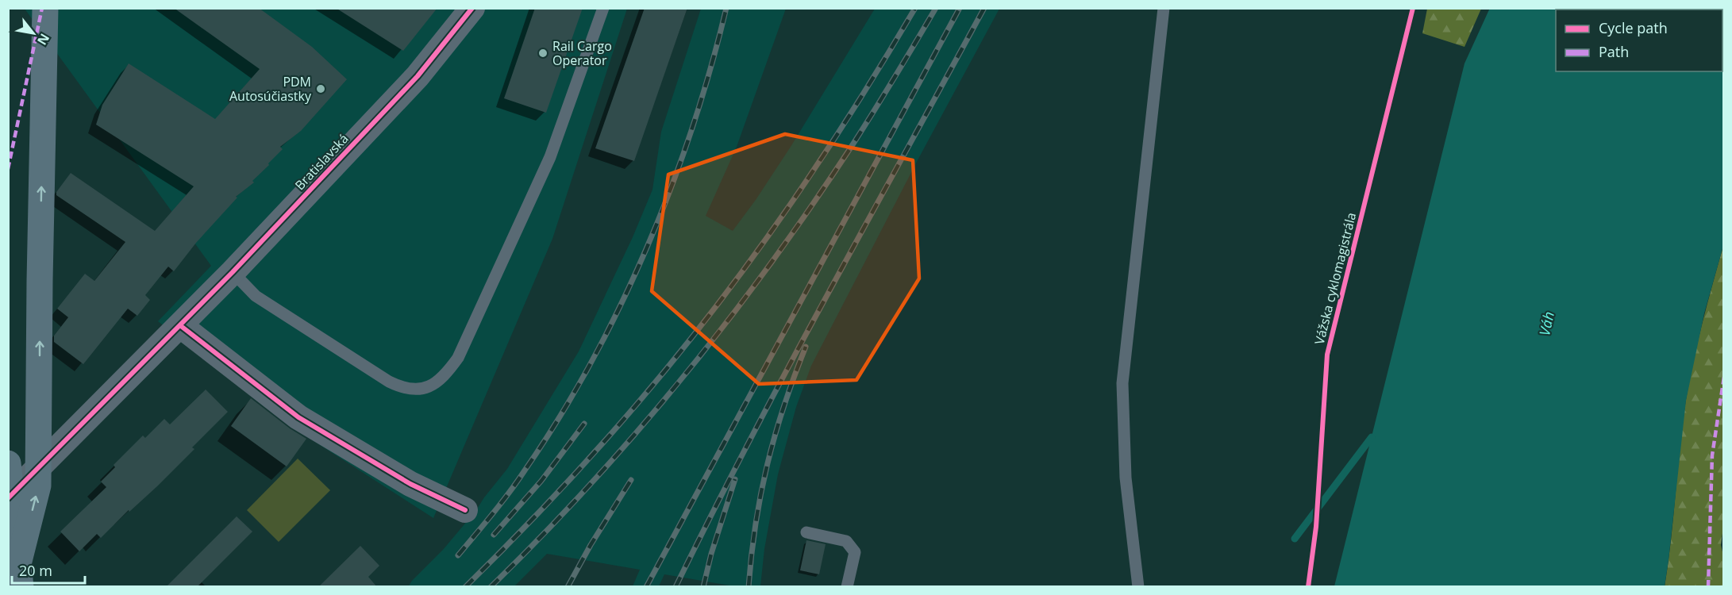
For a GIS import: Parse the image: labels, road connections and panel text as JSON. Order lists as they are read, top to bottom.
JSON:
{
  "streets": {
    "street": ["Bratislavská"],
    "cycle path": ["Vážska cyklomagistrála"]
  },
  "water": ["Váh"],
  "places": ["Rail Cargo Operator", "PDM Autosúčiastky"],
  "legend": ["Cycle path", "Path"],
  "scale_bar": "20 m",
  "north": "bottom right"
}
